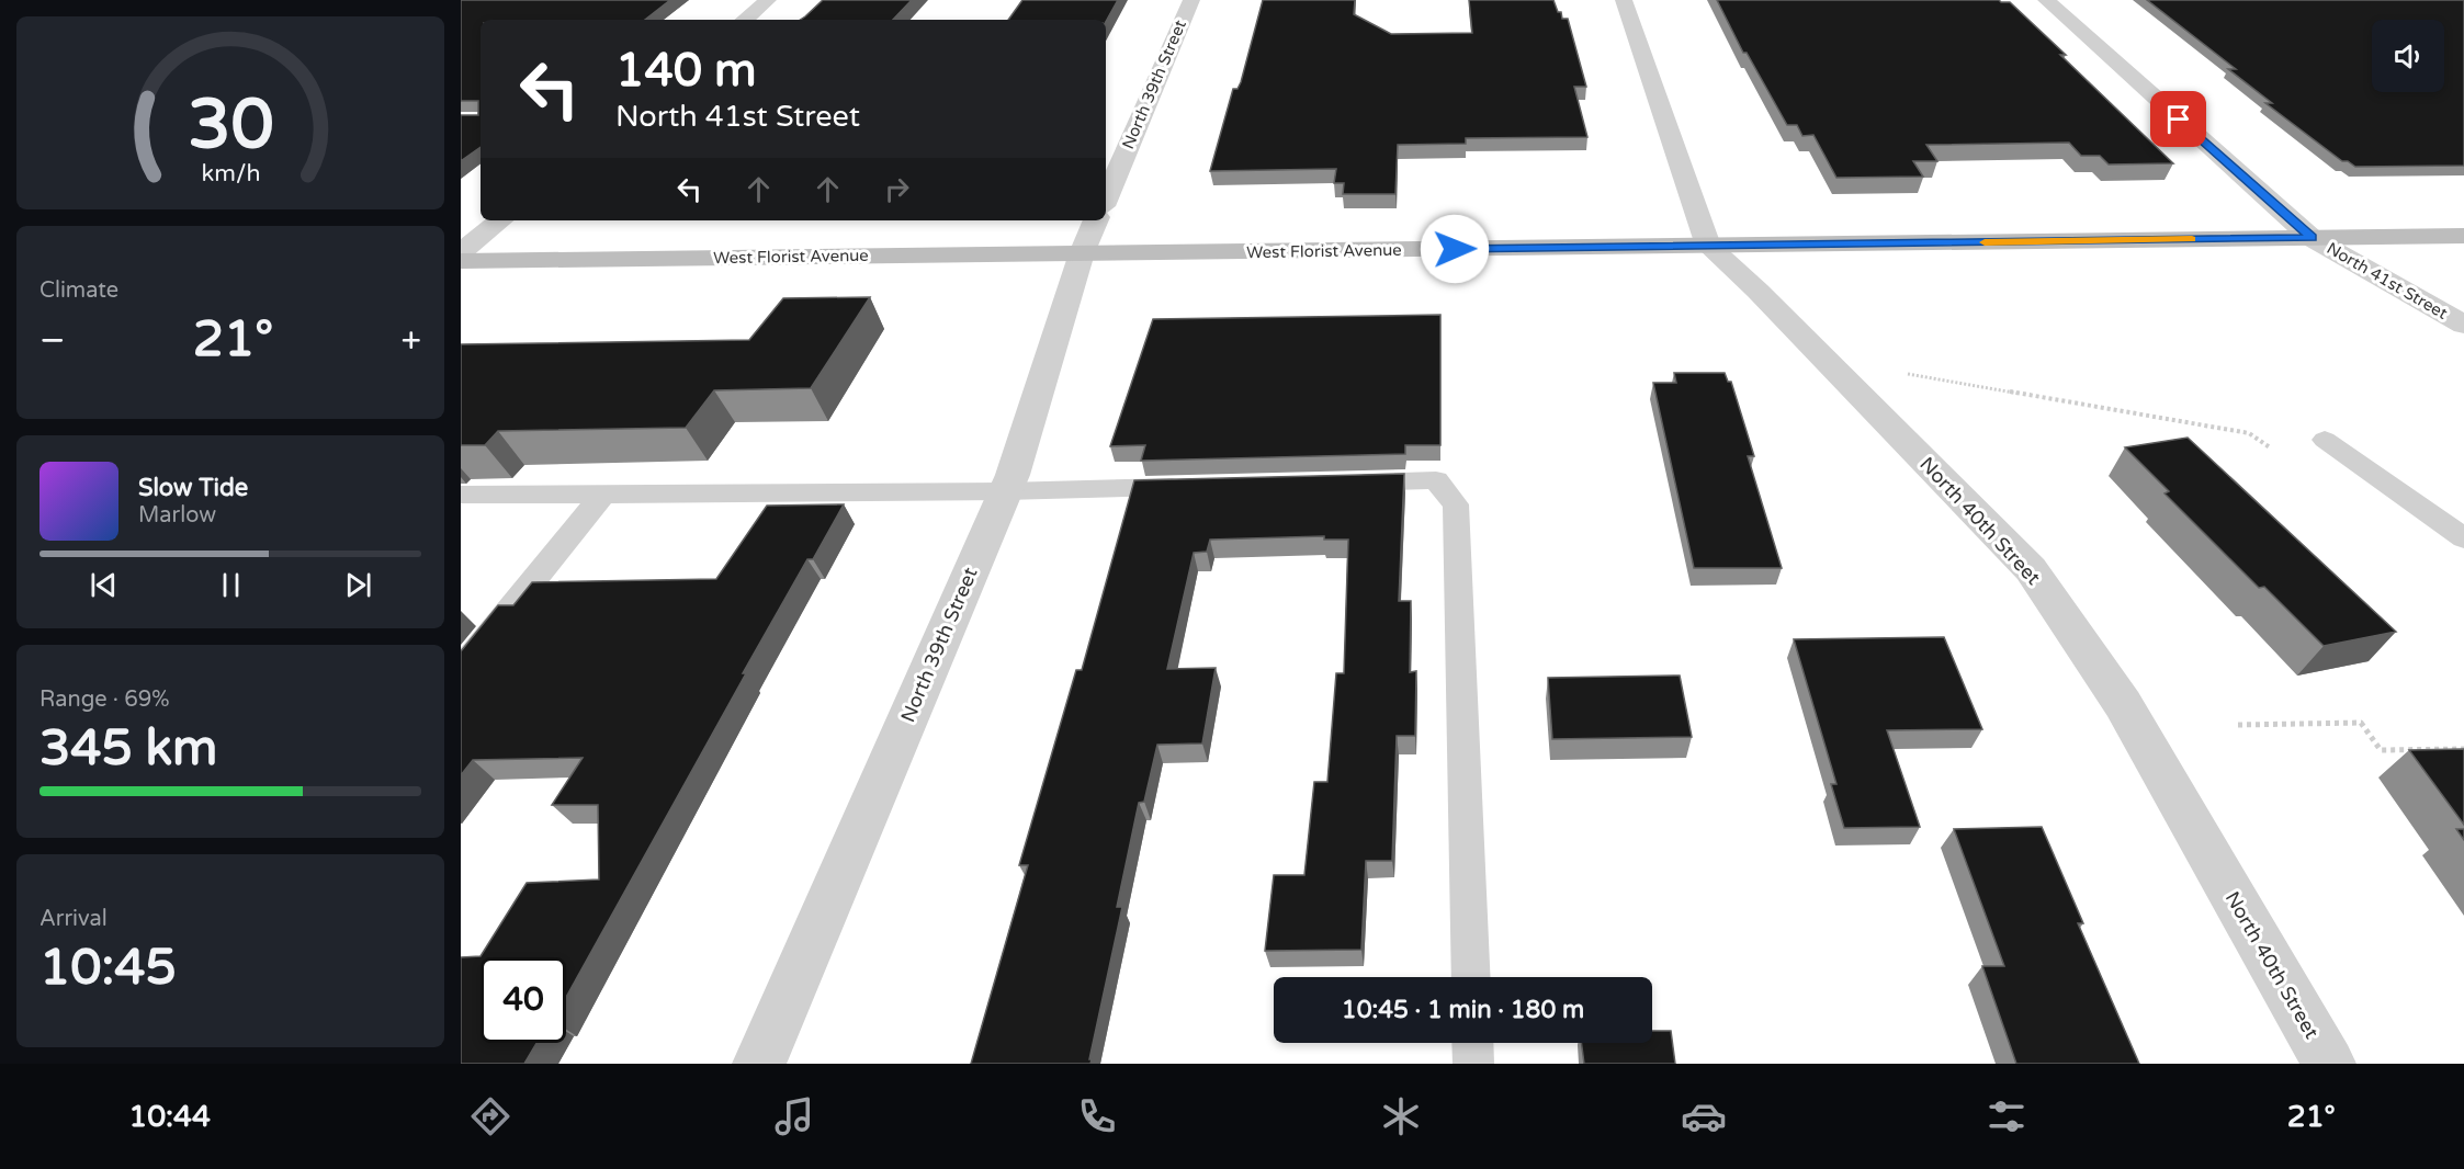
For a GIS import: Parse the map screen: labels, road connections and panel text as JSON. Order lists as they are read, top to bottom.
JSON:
{
  "streets": {
    "street": [
      "North 39th Street",
      "West Florist Avenue",
      "North 41st Street",
      "North 40th Street"
    ]
  },
  "crossings": [
    ["North 39th Street", "West Florist Avenue"],
    ["West Florist Avenue", "North 41st Street"],
    ["West Florist Avenue", "North 40th Street"]
  ],
  "page": {
    "turn": ["140 m", "North 41st Street"],
    "tile": [
      "Climate",
      ["Range · 69%", "345 km"],
      ["Arrival", "10:45"]
    ],
    "heat": ["−", "21°", "+"],
    "song": ["Slow Tide", "Marlow"],
    "limit": "40",
    "trip": "10:45 · 1 min · 180 m",
    "tabs": ["10:44", "21°"],
    "gauge": ["30", "km/h"]
  }
}
